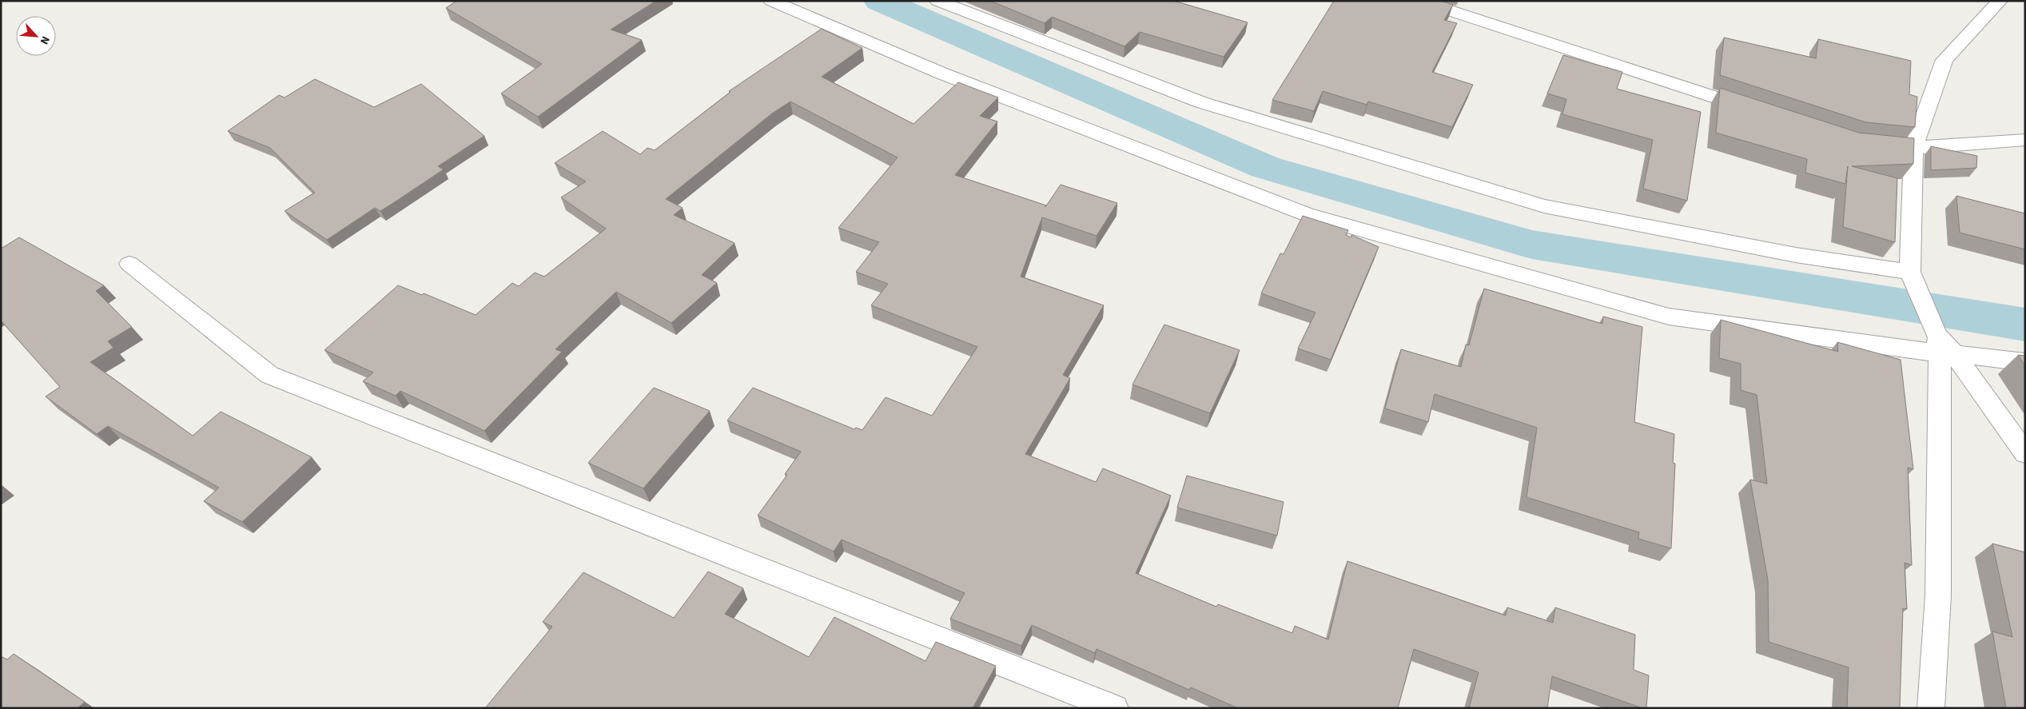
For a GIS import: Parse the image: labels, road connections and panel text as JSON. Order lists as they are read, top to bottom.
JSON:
{
  "north": "bottom right"
}
